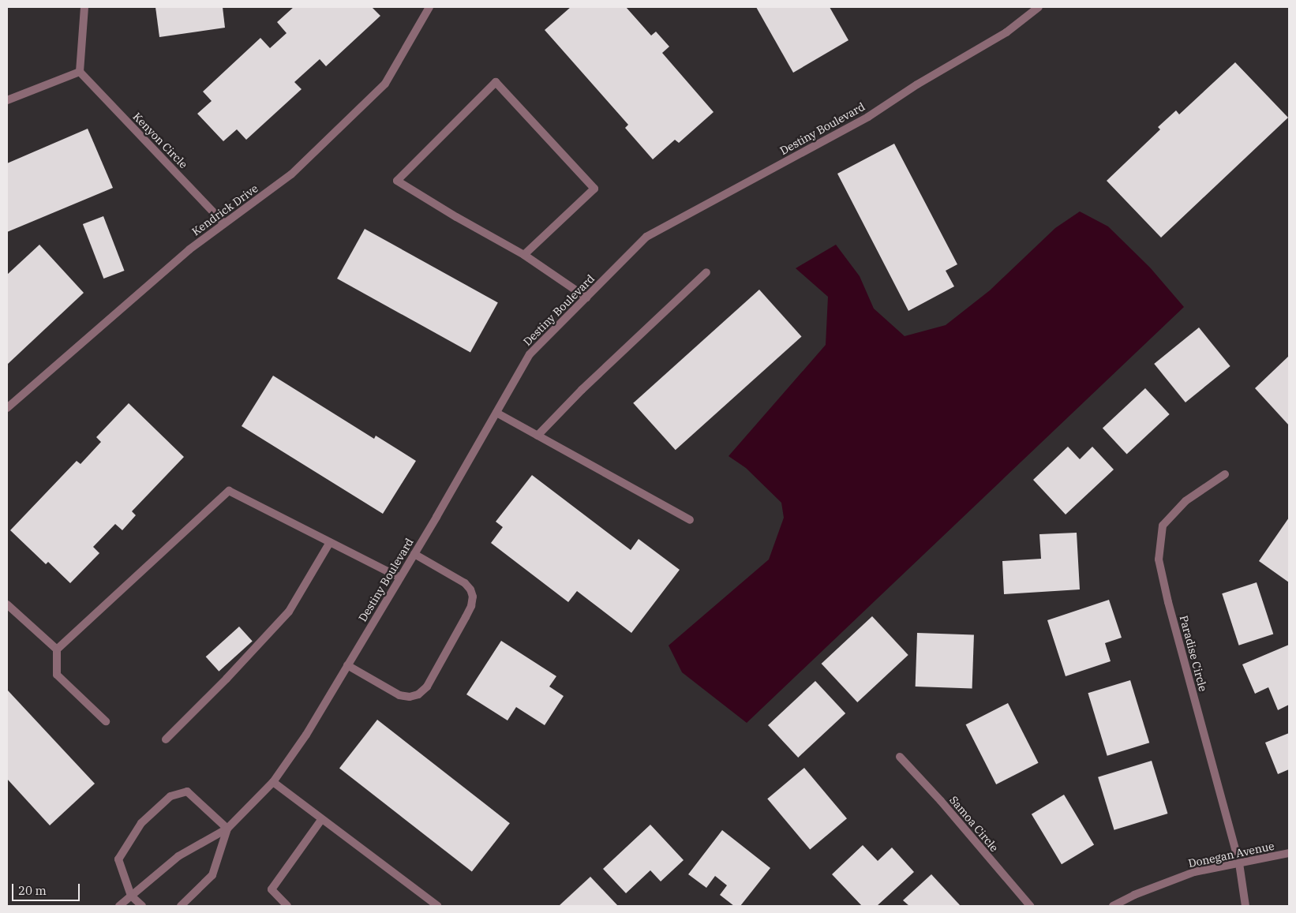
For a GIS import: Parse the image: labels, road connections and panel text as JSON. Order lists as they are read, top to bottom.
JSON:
{
  "streets": {
    "street": [
      "Destiny Boulevard",
      "Kenyon Circle",
      "Kendrick Drive",
      "Paradise Circle",
      "Samoa Circle",
      "Donegan Avenue"
    ]
  },
  "crossings": [
    ["Kenyon Circle", "Kendrick Drive"],
    ["Paradise Circle", "Donegan Avenue"]
  ],
  "scale_bar": "20 m"
}
